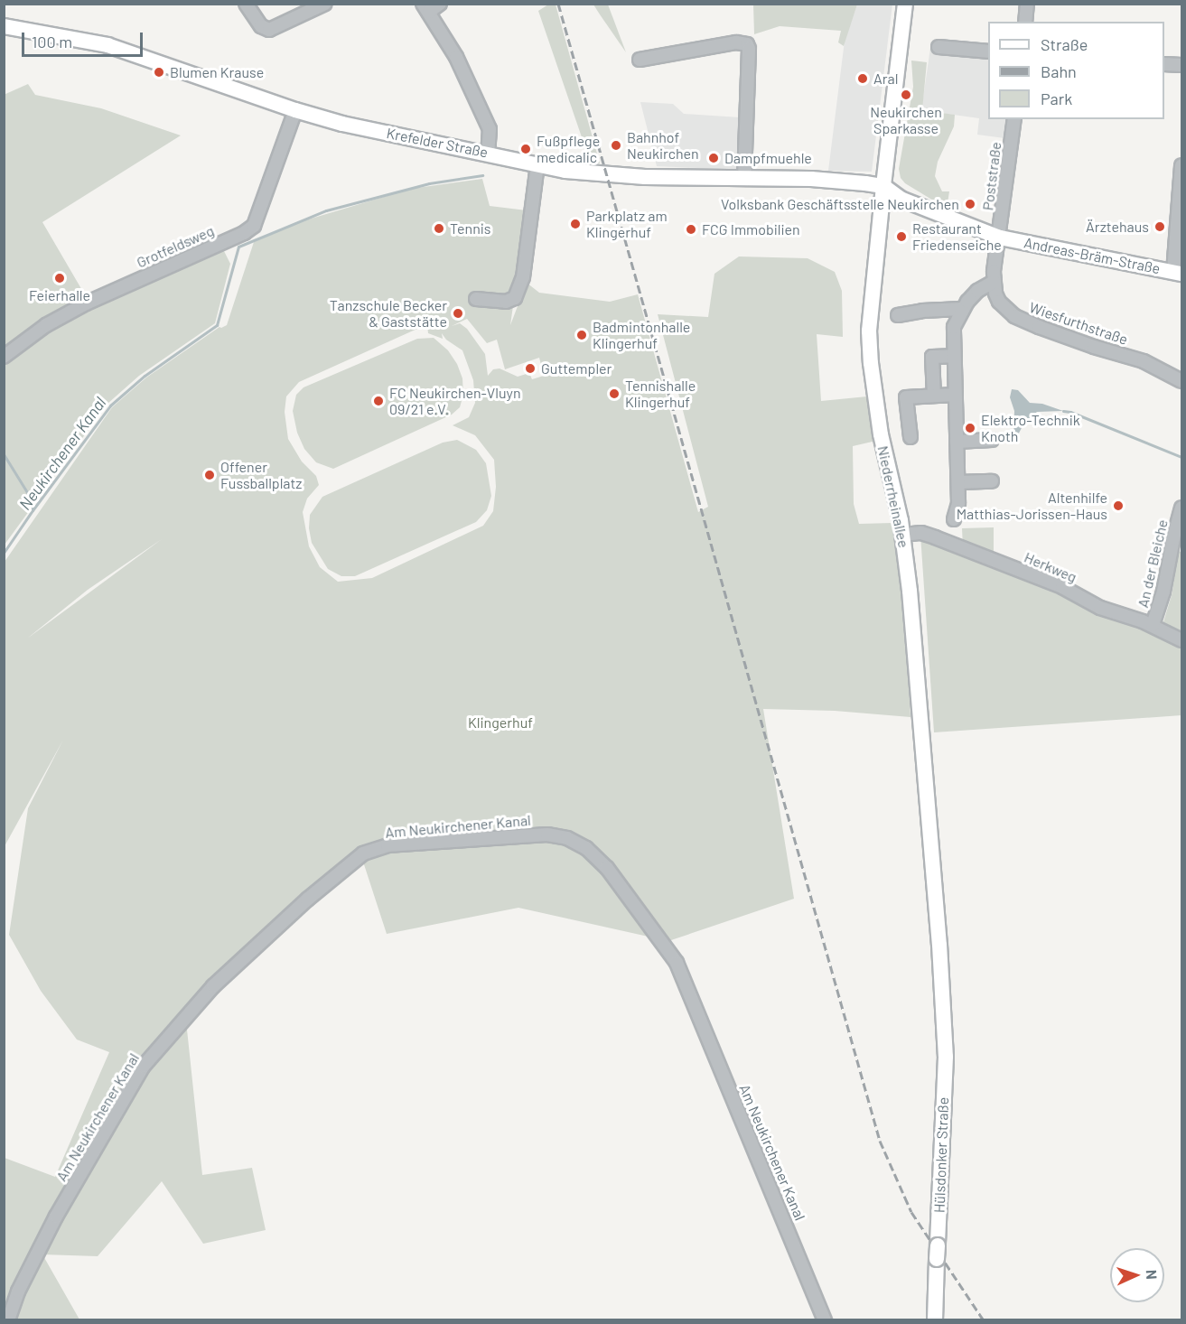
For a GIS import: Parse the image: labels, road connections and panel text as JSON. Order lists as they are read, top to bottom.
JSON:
{
  "streets": {
    "main road": [
      "Krefelder Straße",
      "Andreas-Bräm-Straße",
      "Niederrheinallee",
      "Hülsdonker Straße"
    ],
    "street": [
      "Poststraße",
      "Grotfeldsweg",
      "Wiesfurthstraße",
      "An der Bleiche",
      "Herkweg",
      "Am Neukirchener Kanal"
    ]
  },
  "crossings": [
    ["Krefelder Straße", "Grotfeldsweg"],
    ["Krefelder Straße", "Andreas-Bräm-Straße"],
    ["Krefelder Straße", "Niederrheinallee"],
    ["Poststraße", "Andreas-Bräm-Straße"],
    ["Andreas-Bräm-Straße", "Niederrheinallee"],
    ["Niederrheinallee", "Herkweg"],
    ["Niederrheinallee", "Hülsdonker Straße"],
    ["An der Bleiche", "Herkweg"]
  ],
  "water": ["Neukirchener Kanal"],
  "parks": ["Klingerhuf"],
  "places": [
    "Blumen Krause",
    "Aral",
    "Neukirchen Sparkasse",
    "Bahnhof Neukirchen",
    "Fußpflege medicalic",
    "Dampfmuehle",
    "Volksbank Geschäftsstelle Neukirchen",
    "Parkplatz am Klingerhuf",
    "Ärztehaus",
    "Tennis",
    "FCG Immobilien",
    "Restaurant Friedenseiche",
    "Feierhalle",
    "Tanzschule Becker & Gaststätte",
    "Badmintonhalle Klingerhuf",
    "Guttempler",
    "Tennishalle Klingerhuf",
    "FC Neukirchen-Vluyn 09/21 e.V.",
    "Elektro-Technik Knoth",
    "Offener Fussballplatz",
    "Altenhilfe Matthias-Jorissen-Haus"
  ],
  "legend": ["Straße", "Bahn", "Park"],
  "scale_bar": "100 m",
  "north": "right"
}
